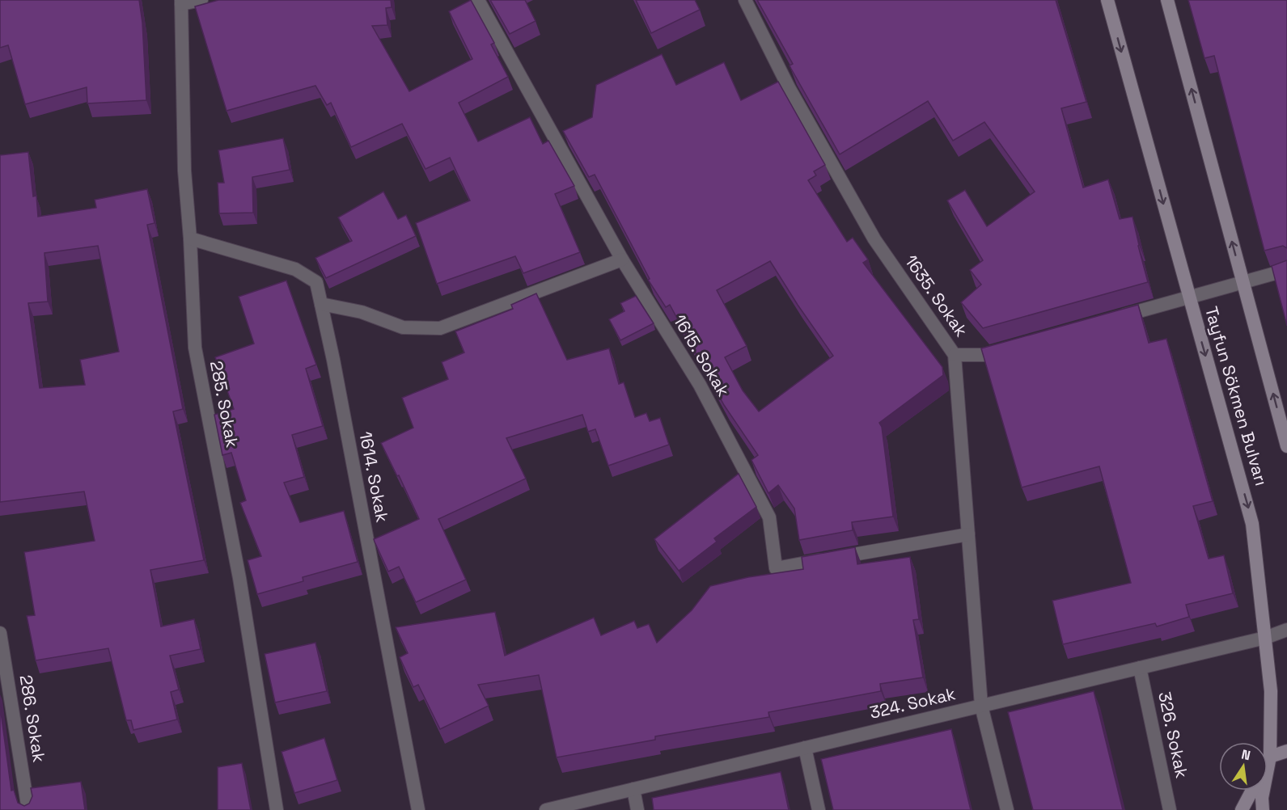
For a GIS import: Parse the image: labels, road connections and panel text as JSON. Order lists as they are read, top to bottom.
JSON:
{
  "streets": {
    "main road": ["Tayfun Sökmen Bulvarı"],
    "street": [
      "1635. Sokak",
      "1615. Sokak",
      "285. Sokak",
      "1614. Sokak",
      "324. Sokak",
      "286. Sokak",
      "326. Sokak"
    ]
  },
  "crossings": [
    ["1635. Sokak", "1615. Sokak"],
    ["1635. Sokak", "324. Sokak"],
    ["Tayfun Sökmen Bulvarı", "324. Sokak"],
    ["285. Sokak", "1614. Sokak"],
    ["324. Sokak", "326. Sokak"]
  ],
  "north": "top"
}
